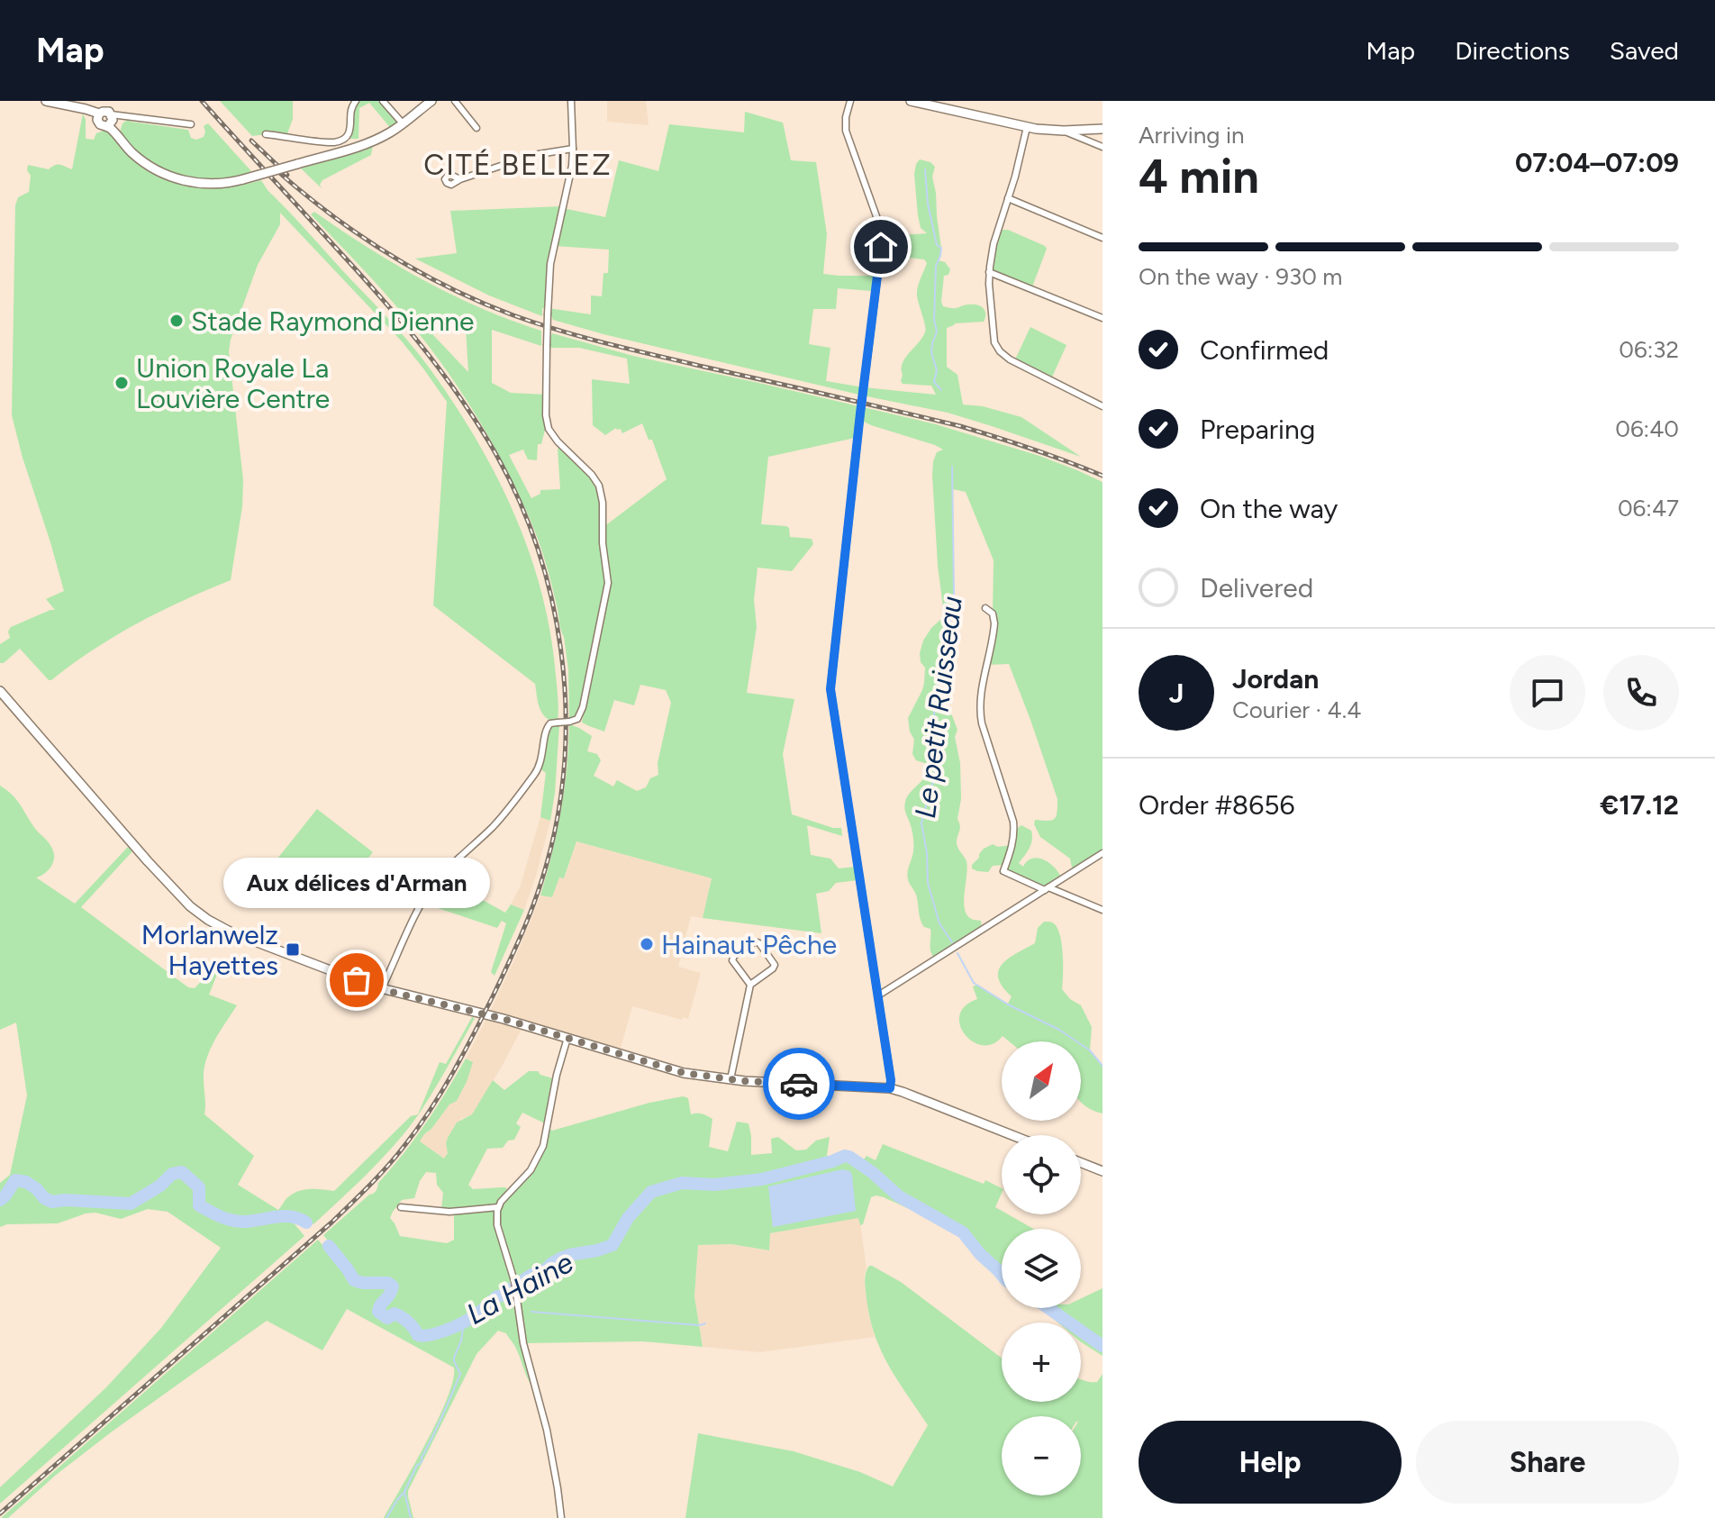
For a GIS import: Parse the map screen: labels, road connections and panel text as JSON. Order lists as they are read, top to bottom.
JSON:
{
  "districts": ["CITÉ BELLEZ"],
  "water": ["Le petit Ruisseau", "La Haine"],
  "places": {
    "other": [
      "Stade Raymond Dienne",
      "Union Royale La Louvière Centre",
      "Hainaut Pêche",
      "Aux délices d'Arman"
    ],
    "transit": ["Morlanwelz Hayettes"]
  },
  "north": "top right",
  "page": {
    "header": "Map",
    "nav": ["Map", "Directions", "Saved"],
    "heading": ["4 min", "Arriving in", "07:04–07:09"],
    "panel": [
      "Jordan",
      "Courier · 4.4",
      "Order #8656",
      "€17.12"
    ],
    "bar": "On the way · 930 m",
    "list": [
      ["Confirmed", "06:32"],
      ["Preparing", "06:40"],
      ["On the way", "06:47"],
      "Delivered"
    ],
    "round": "J",
    "bubble": "Aux délices d'Arman",
    "map_buttons": ["+", "−"],
    "buttons": ["Help", "Share"]
  }
}
